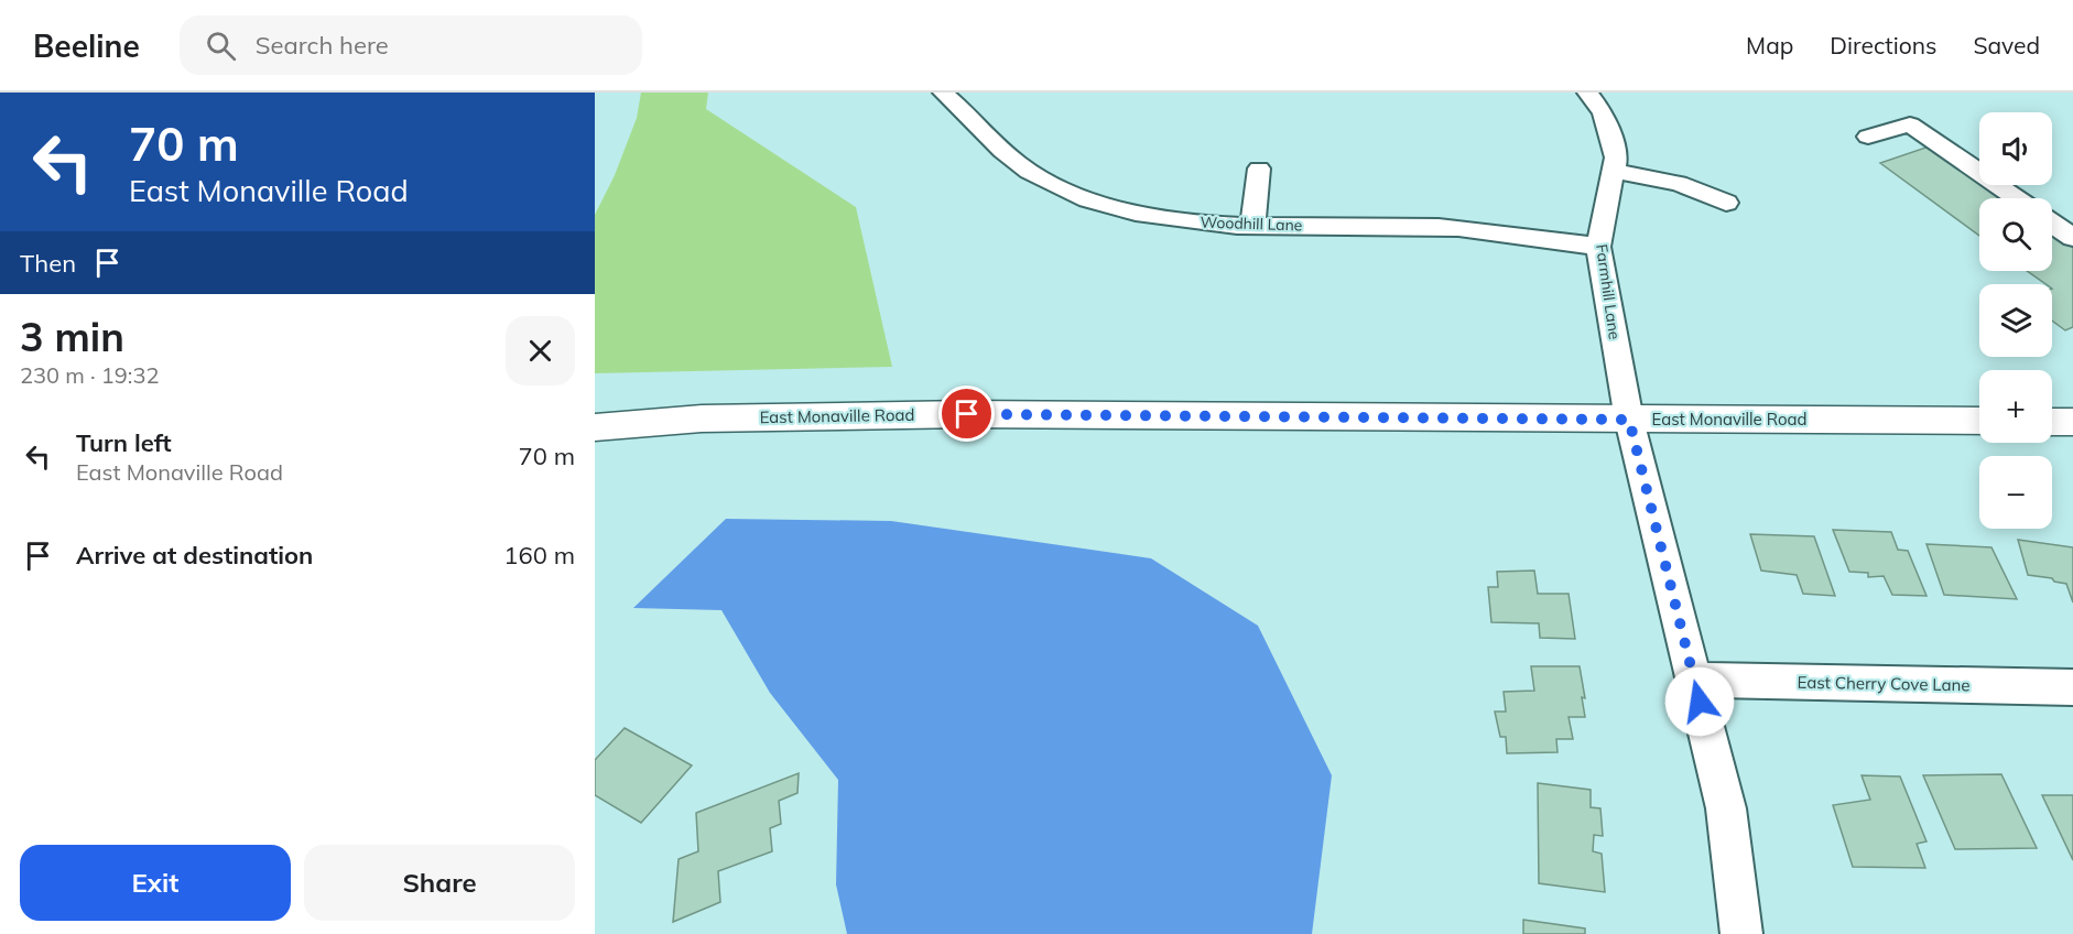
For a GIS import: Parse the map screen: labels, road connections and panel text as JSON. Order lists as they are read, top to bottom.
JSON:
{
  "streets": {
    "main road": ["East Monaville Road"],
    "street": ["Woodhill Lane", "Farmhill Lane", "East Cherry Cove Lane"]
  },
  "crossings": [
    ["Woodhill Lane", "Farmhill Lane"],
    ["Farmhill Lane", "East Monaville Road"],
    ["Farmhill Lane", "East Cherry Cove Lane"]
  ],
  "page": {
    "header": "Beeline",
    "search": "Search here",
    "nav": ["Map", "Directions", "Saved"],
    "turn": ["70 m", "East Monaville Road"],
    "map_buttons": ["+", "−"],
    "then": "Then",
    "heading": ["3 min", "230 m · 19:32"],
    "list": [
      {
        "name": "Turn left",
        "note": "East Monaville Road",
        "value": "70 m"
      },
      {
        "name": "Arrive at destination",
        "value": "160 m"
      }
    ],
    "buttons": ["Exit", "Share"]
  }
}
